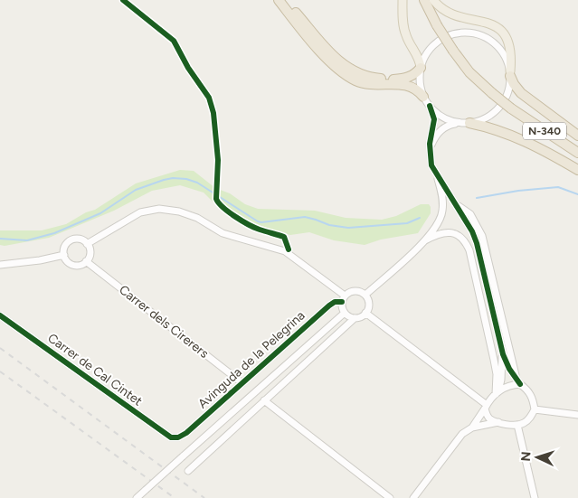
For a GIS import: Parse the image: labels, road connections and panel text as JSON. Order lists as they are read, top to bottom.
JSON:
{
  "streets": {
    "highway": ["N-340"],
    "street": ["Carrer dels Cirerers", "Avinguda de la Pelegrina", "Carrer de Cal Cintet"]
  },
  "crossings": [
    ["Carrer dels Cirerers", "Avinguda de la Pelegrina"],
    ["Avinguda de la Pelegrina", "Carrer de Cal Cintet"]
  ],
  "north": "left"
}
